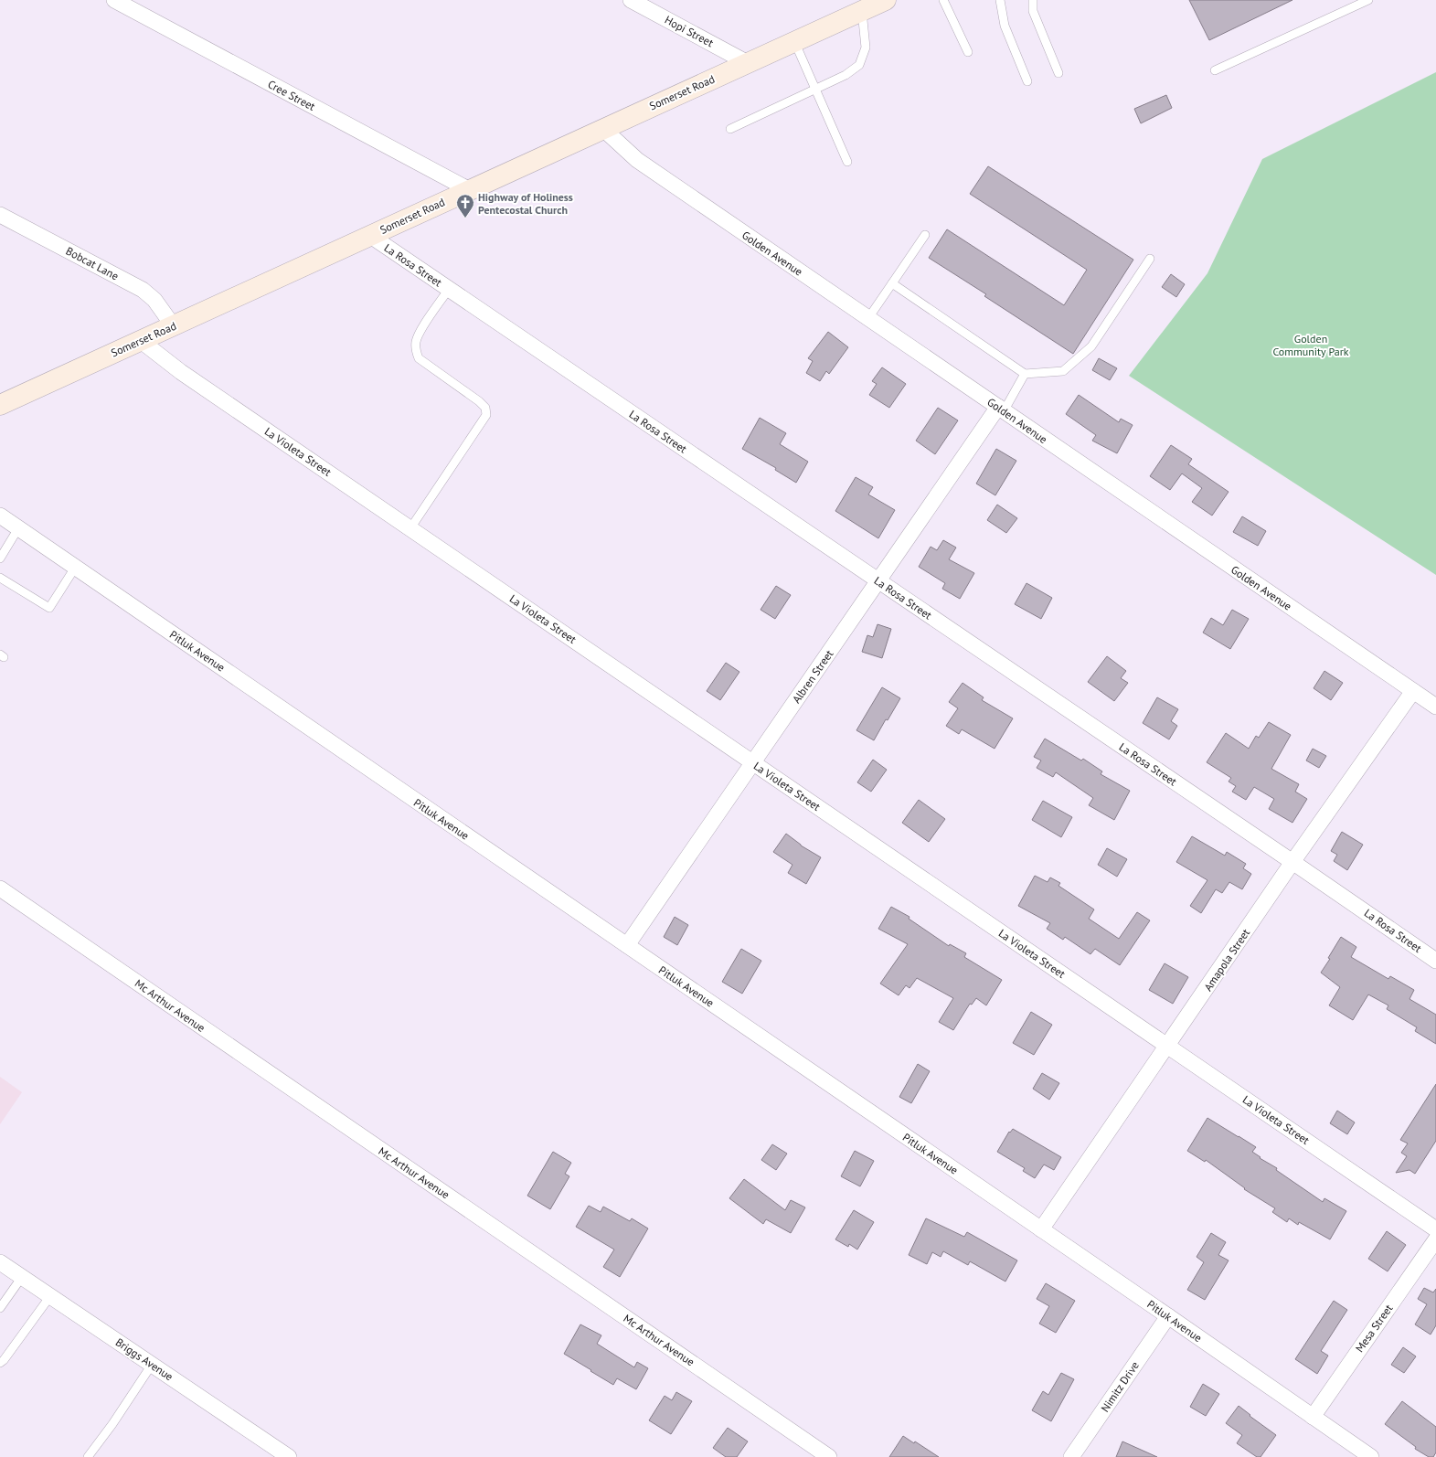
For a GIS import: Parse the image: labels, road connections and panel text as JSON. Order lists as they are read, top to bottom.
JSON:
{
  "streets": {
    "main road": ["Somerset Road"],
    "street": [
      "Hopi Street",
      "Cree Street",
      "Golden Avenue",
      "Bobcat Lane",
      "La Rosa Street",
      "La Violeta Street",
      "Pitluk Avenue",
      "Albren Street",
      "Amapola Street",
      "Mc Arthur Avenue",
      "Mesa Street",
      "Briggs Avenue",
      "Nimitz Drive"
    ]
  },
  "crossings": [
    ["Hopi Street", "Somerset Road"],
    ["Somerset Road", "Cree Street"],
    ["Somerset Road", "Golden Avenue"],
    ["Somerset Road", "Bobcat Lane"],
    ["Somerset Road", "La Rosa Street"],
    ["Somerset Road", "La Violeta Street"],
    ["Golden Avenue", "Albren Street"],
    ["Golden Avenue", "Amapola Street"],
    ["La Rosa Street", "Albren Street"],
    ["La Rosa Street", "Amapola Street"],
    ["La Violeta Street", "Albren Street"],
    ["La Violeta Street", "Amapola Street"],
    ["Pitluk Avenue", "Albren Street"],
    ["Pitluk Avenue", "Amapola Street"],
    ["Pitluk Avenue", "Mesa Street"],
    ["Pitluk Avenue", "Nimitz Drive"]
  ],
  "parks": ["Golden Community Park"],
  "places": {
    "church": ["Highway of Holiness Pentecostal Church"]
  }
}
